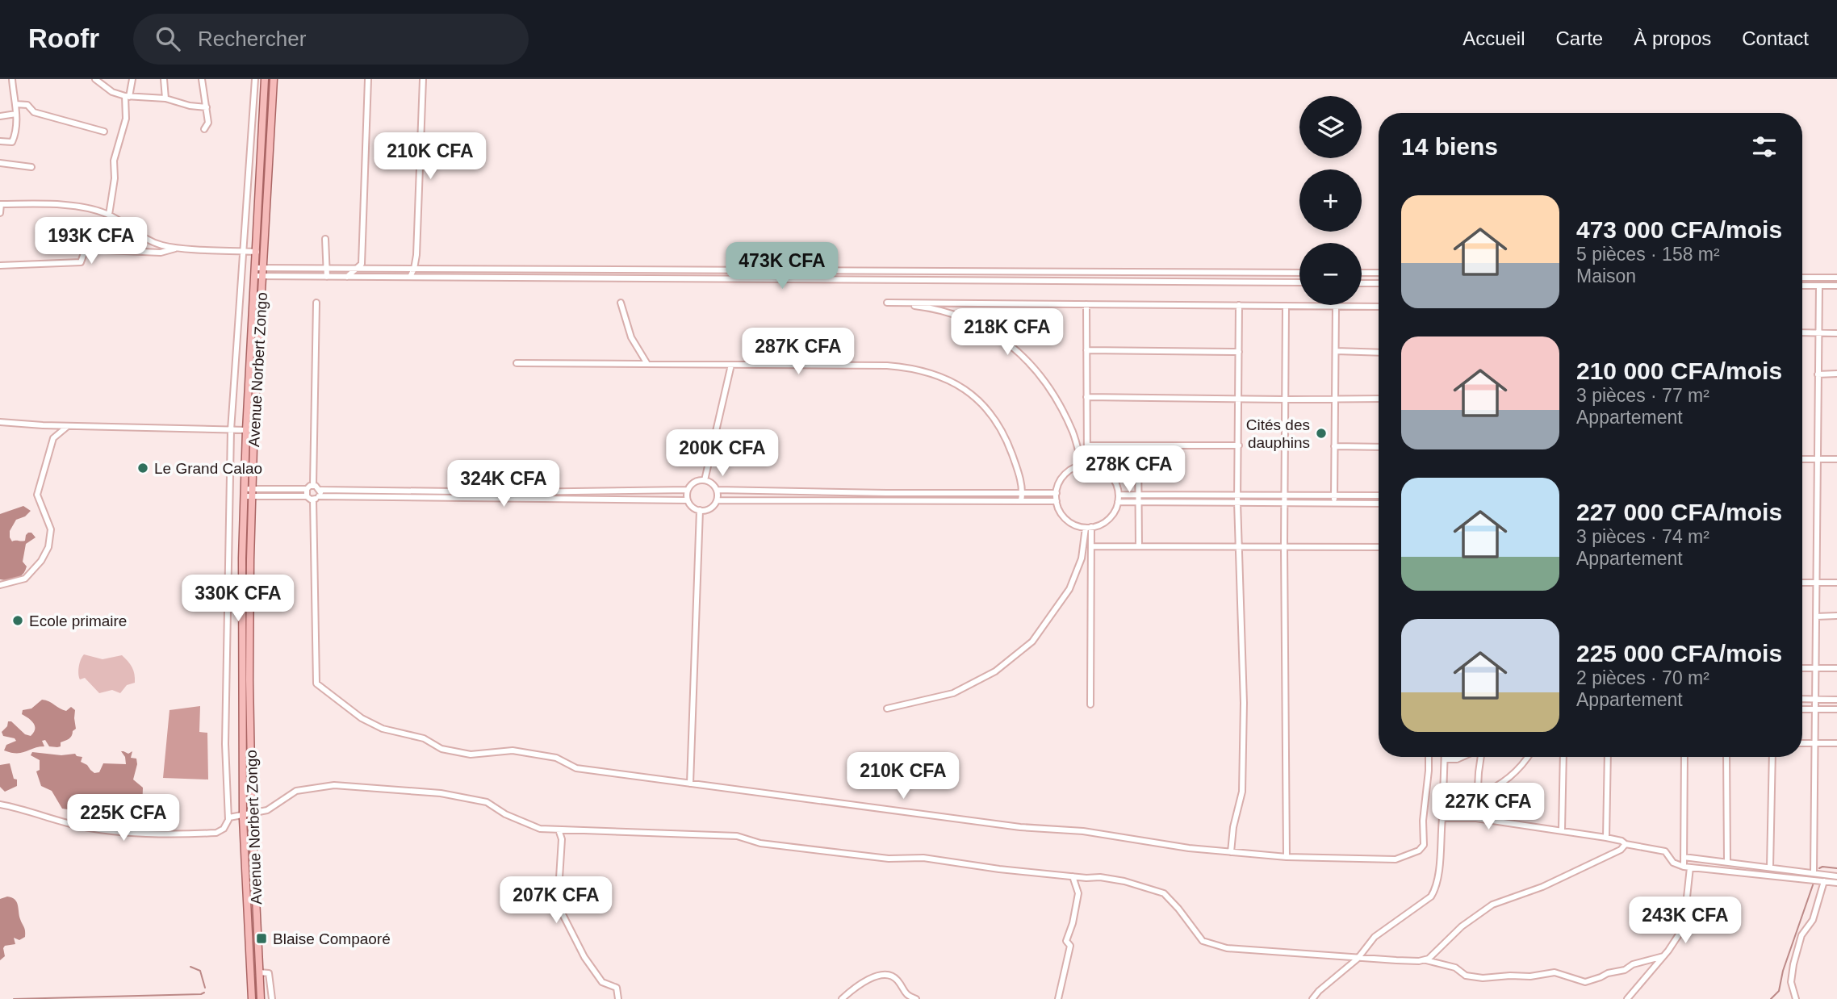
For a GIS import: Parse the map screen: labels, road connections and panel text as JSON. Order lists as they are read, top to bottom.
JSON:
{
  "streets": {
    "main road": ["Avenue Norbert Zongo"]
  },
  "places": {
    "other": ["Cités des dauphins", "Le Grand Calao", "Ecole primaire"],
    "transit": ["Blaise Compaoré"]
  },
  "page": {
    "header": "Roofr",
    "search": "Rechercher",
    "nav": [
      "Accueil",
      "Carte",
      "À propos",
      "Contact"
    ],
    "map_buttons": ["+", "−"],
    "heading": "14 biens",
    "price": [
      "210K CFA",
      "193K CFA",
      "473K CFA",
      "218K CFA",
      "287K CFA",
      "200K CFA",
      "278K CFA",
      "324K CFA",
      "330K CFA",
      "210K CFA",
      "227K CFA",
      "225K CFA",
      "207K CFA",
      "243K CFA"
    ],
    "list": [
      {
        "name": "473 000 CFA/mois",
        "note": "5 pièces · 158 m² · Maison"
      },
      {
        "name": "210 000 CFA/mois",
        "note": "3 pièces · 77 m² · Appartement"
      },
      {
        "name": "227 000 CFA/mois",
        "note": "3 pièces · 74 m² · Appartement"
      },
      {
        "name": "225 000 CFA/mois",
        "note": "2 pièces · 70 m² · Appartement"
      }
    ]
  }
}
